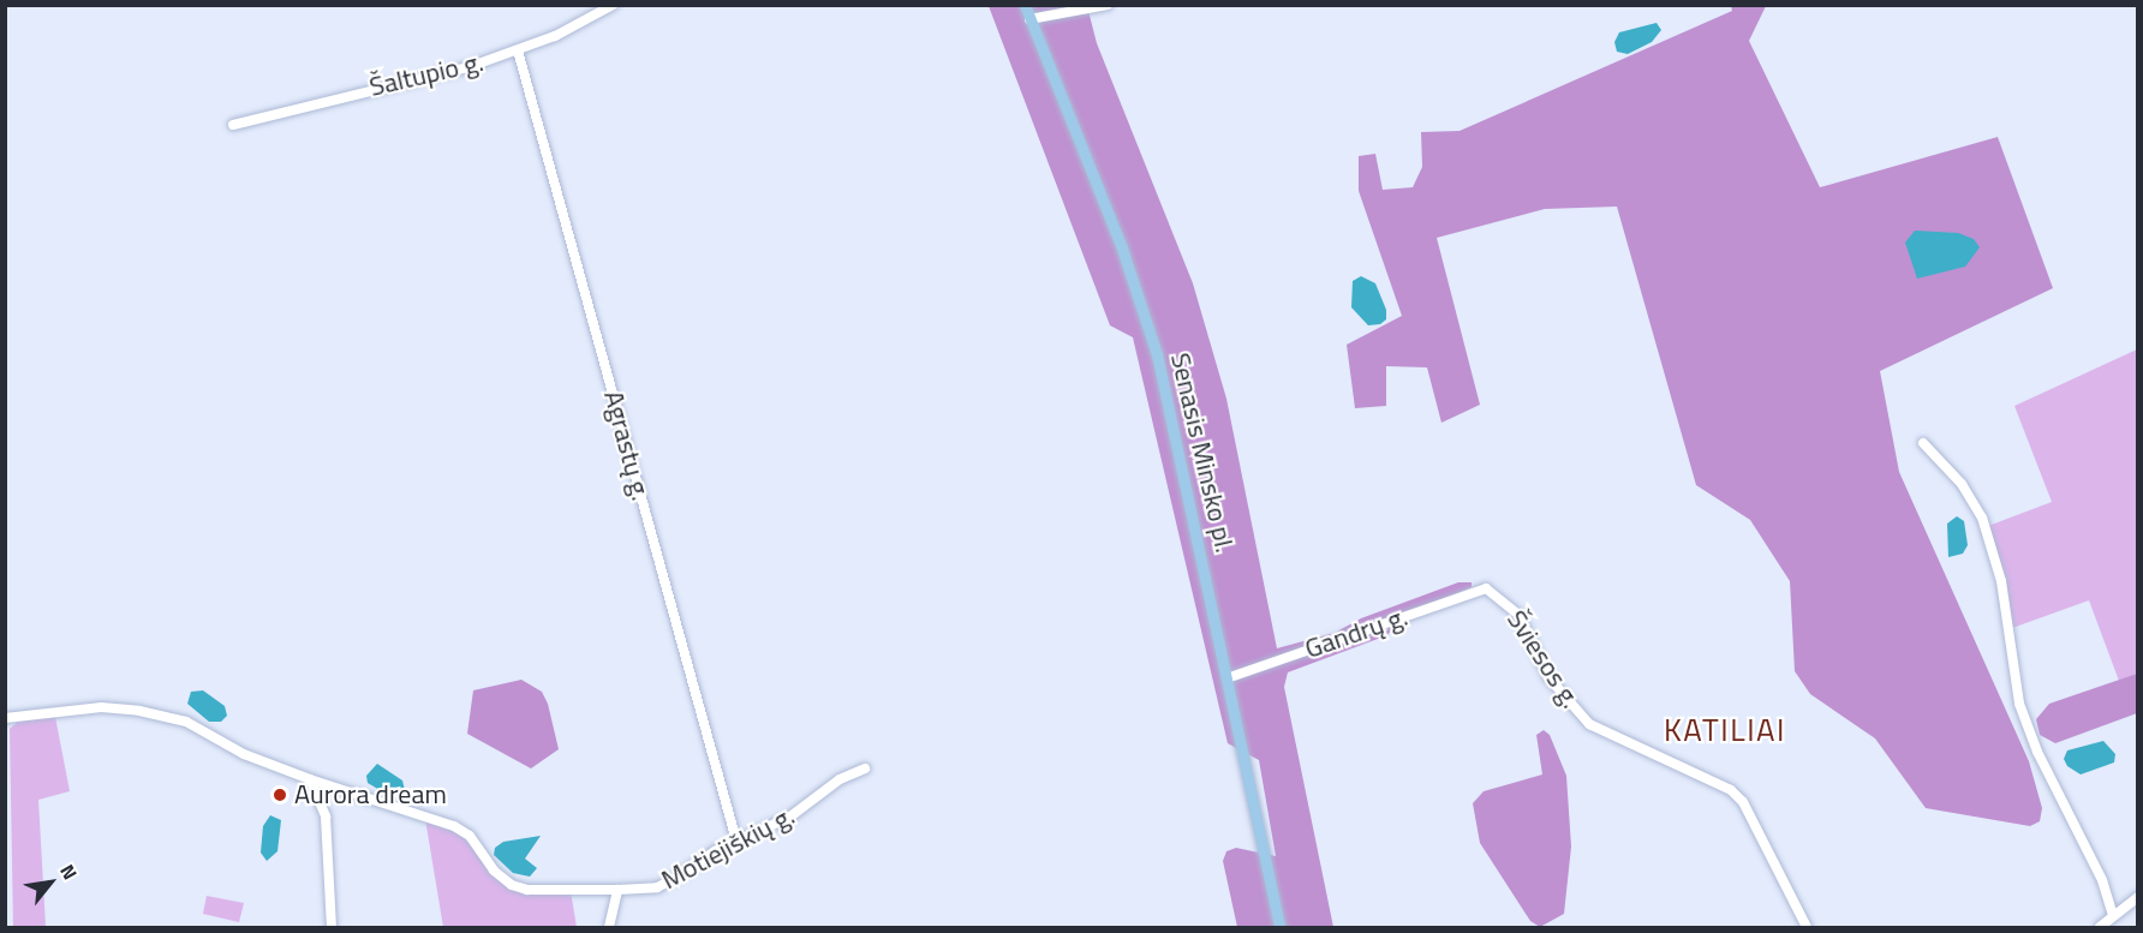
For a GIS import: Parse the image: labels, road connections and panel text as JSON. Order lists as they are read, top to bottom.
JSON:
{
  "streets": {
    "main road": ["Senasis Minsko pl."],
    "street": [
      "Šaltupio g.",
      "Agrastų g.",
      "Gandrų g.",
      "Šviesos g.",
      "Motiejiškių g."
    ]
  },
  "crossings": [
    ["Šaltupio g.", "Agrastų g."],
    ["Agrastų g.", "Motiejiškių g."],
    ["Senasis Minsko pl.", "Gandrų g."],
    ["Gandrų g.", "Šviesos g."]
  ],
  "districts": ["KATILIAI"],
  "places": ["Aurora dream"],
  "north": "top right"
}
